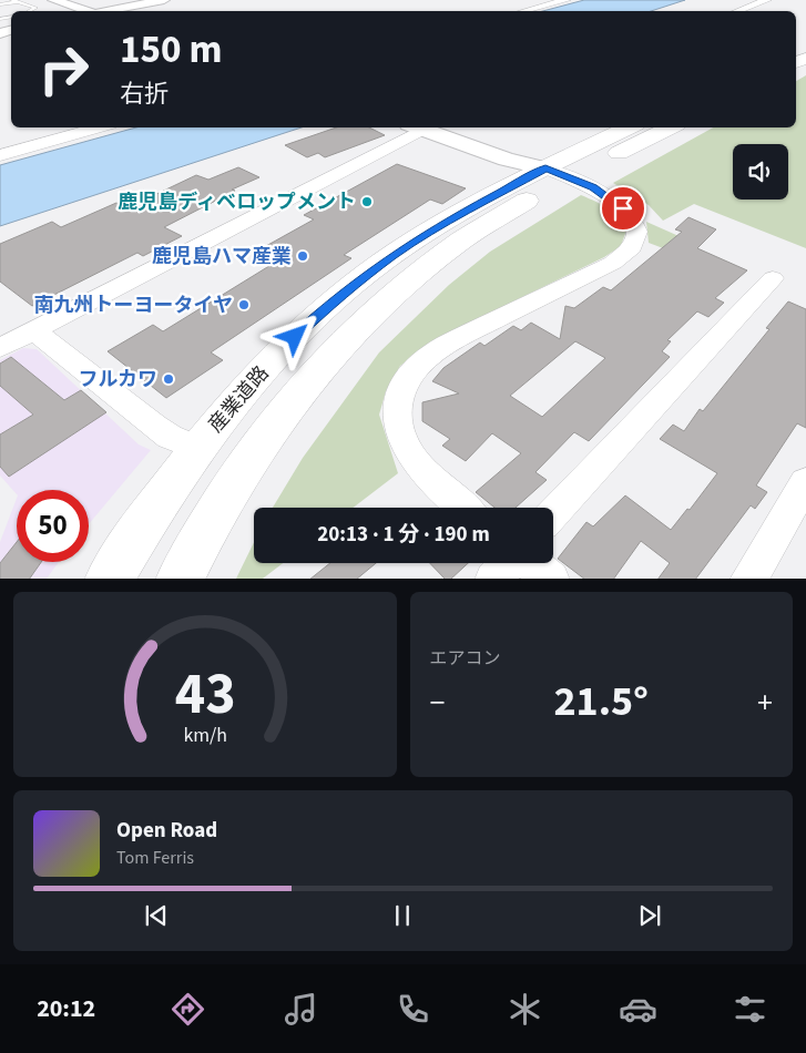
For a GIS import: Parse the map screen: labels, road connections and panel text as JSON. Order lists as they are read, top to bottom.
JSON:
{
  "streets": {
    "main road": ["産業道路"]
  },
  "places": [
    "鹿児島ディベロップメント",
    "鹿児島ハマ産業",
    "南九州トーヨータイヤ",
    "フルカワ"
  ],
  "page": {
    "turn": ["150 m", "右折"],
    "limit": "50",
    "trip": "20:13 · 1 分 · 190 m",
    "tile": "エアコン",
    "heat": ["−", "21.5°", "+"],
    "song": ["Open Road", "Tom Ferris"],
    "tabs": "20:12",
    "gauge": ["43", "km/h"]
  }
}
